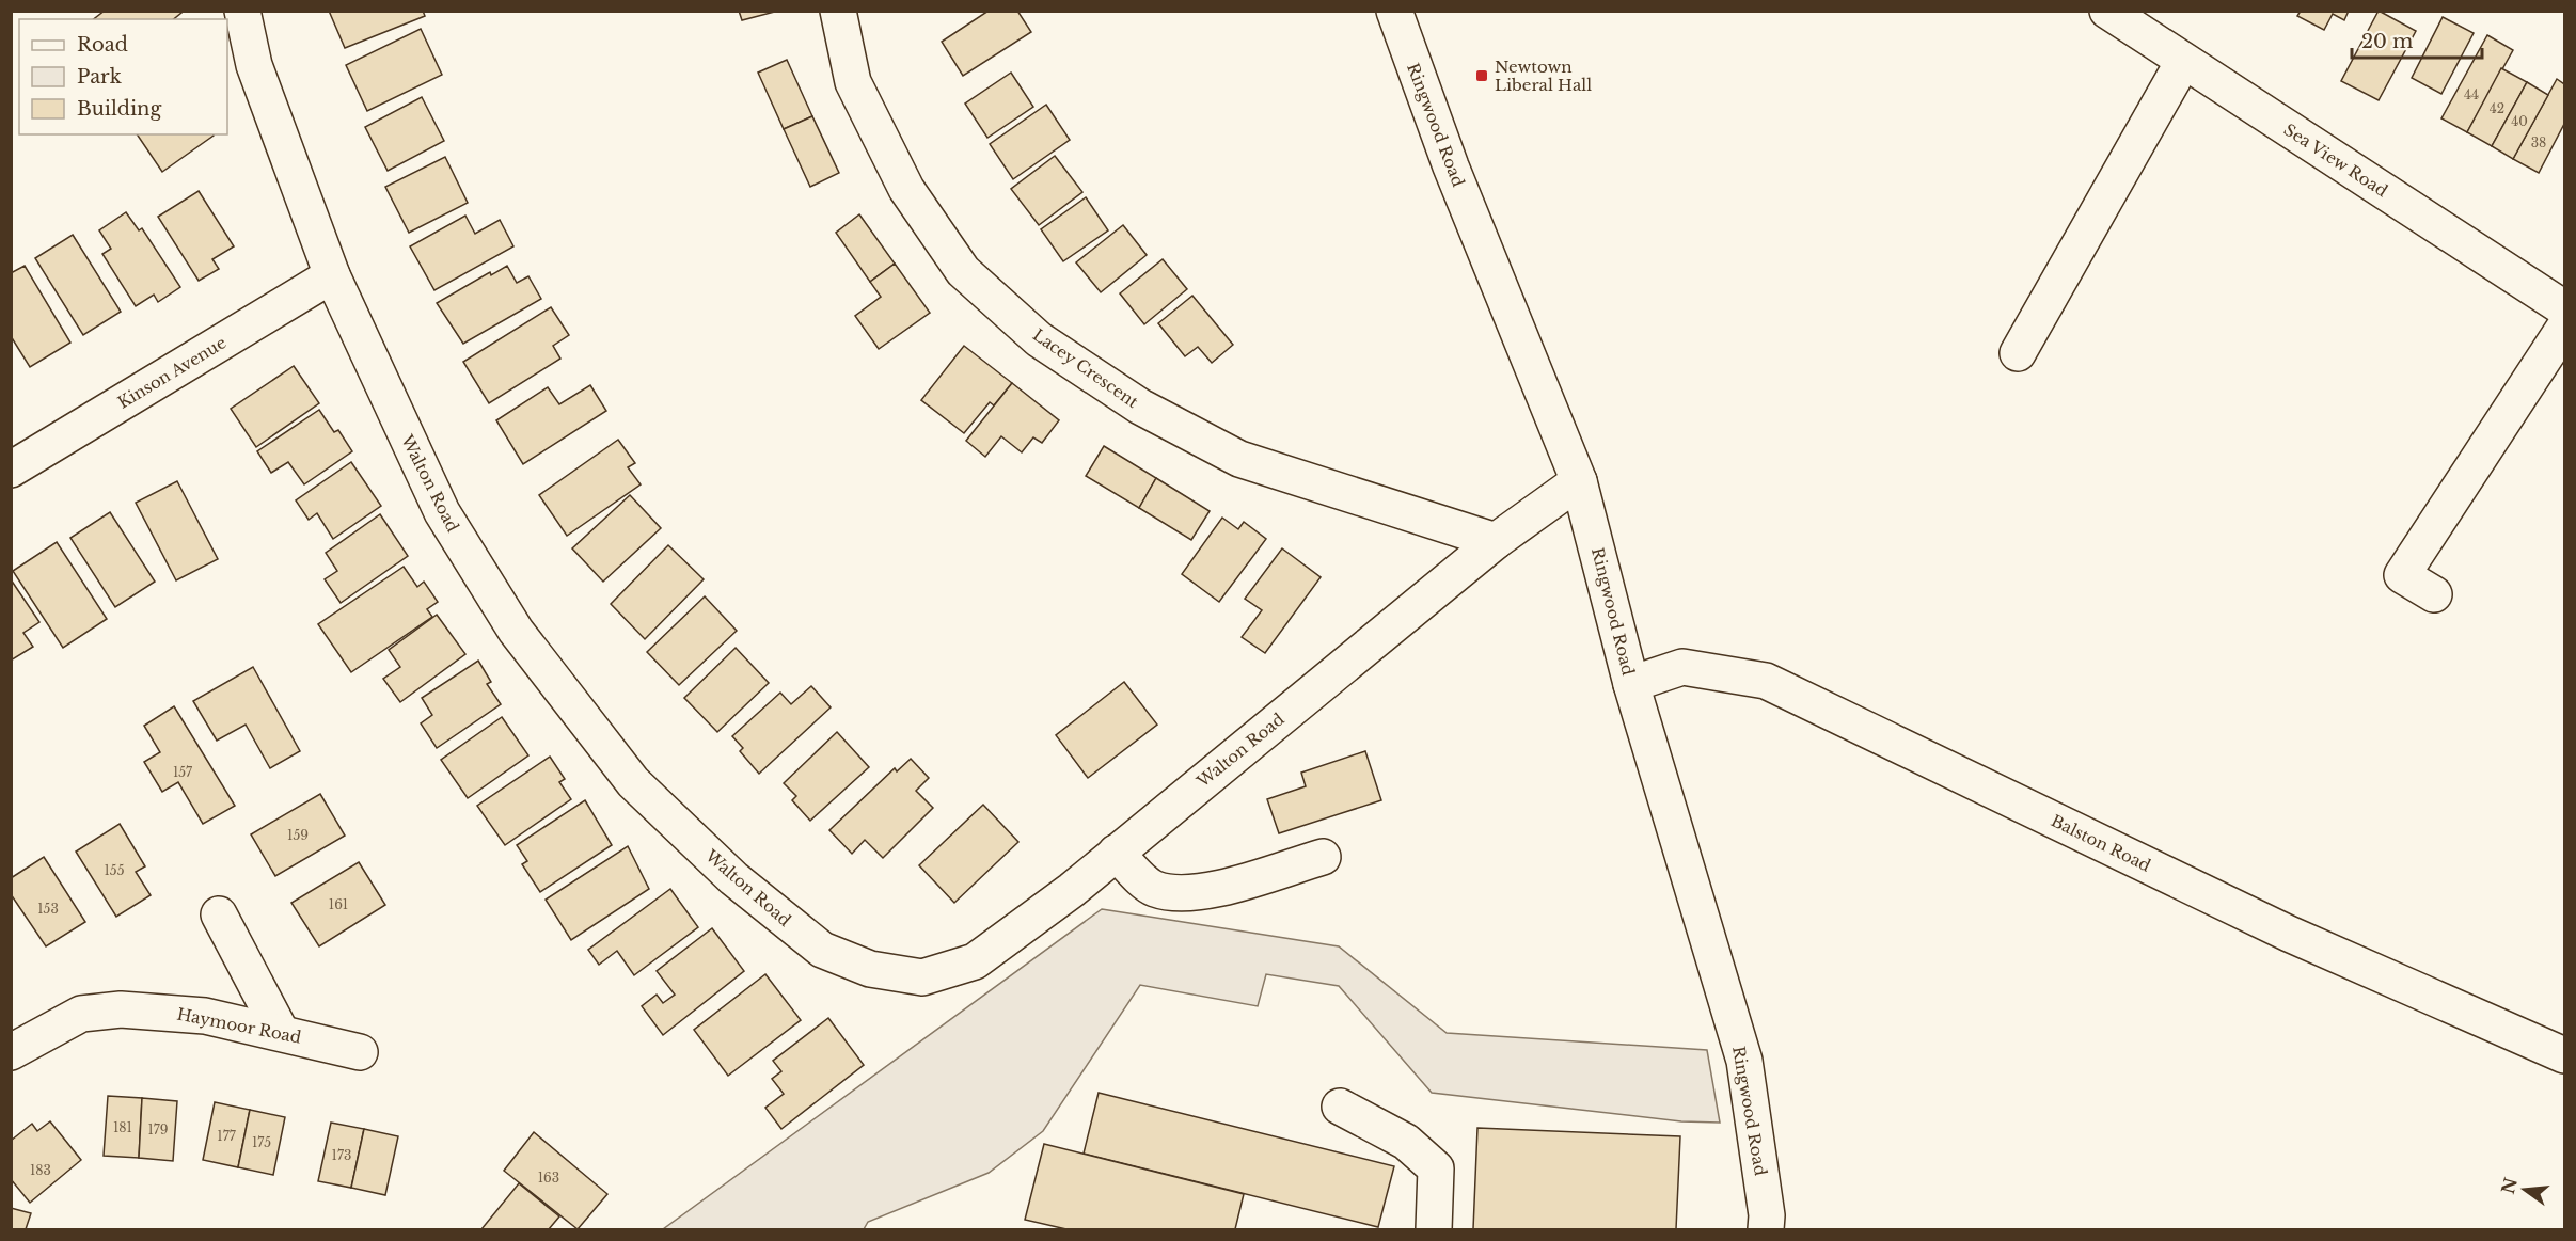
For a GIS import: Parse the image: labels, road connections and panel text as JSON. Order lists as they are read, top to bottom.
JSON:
{
  "streets": {
    "street": [
      "Ringwood Road",
      "Sea View Road",
      "Lacey Crescent",
      "Kinson Avenue",
      "Walton Road",
      "Balston Road",
      "Haymoor Road"
    ]
  },
  "crossings": [
    ["Ringwood Road", "Walton Road"],
    ["Ringwood Road", "Balston Road"],
    ["Lacey Crescent", "Walton Road"],
    ["Kinson Avenue", "Walton Road"]
  ],
  "places": {
    "transit": ["Newtown Liberal Hall"]
  },
  "house_numbers": [
    "44",
    "42",
    "40",
    "38",
    "157",
    "159",
    "155",
    "161",
    "153",
    "181",
    "179",
    "177",
    "175",
    "173",
    "183",
    "163"
  ],
  "legend": ["Road", "Park", "Building"],
  "scale_bar": "20 m",
  "north": "left"
}
